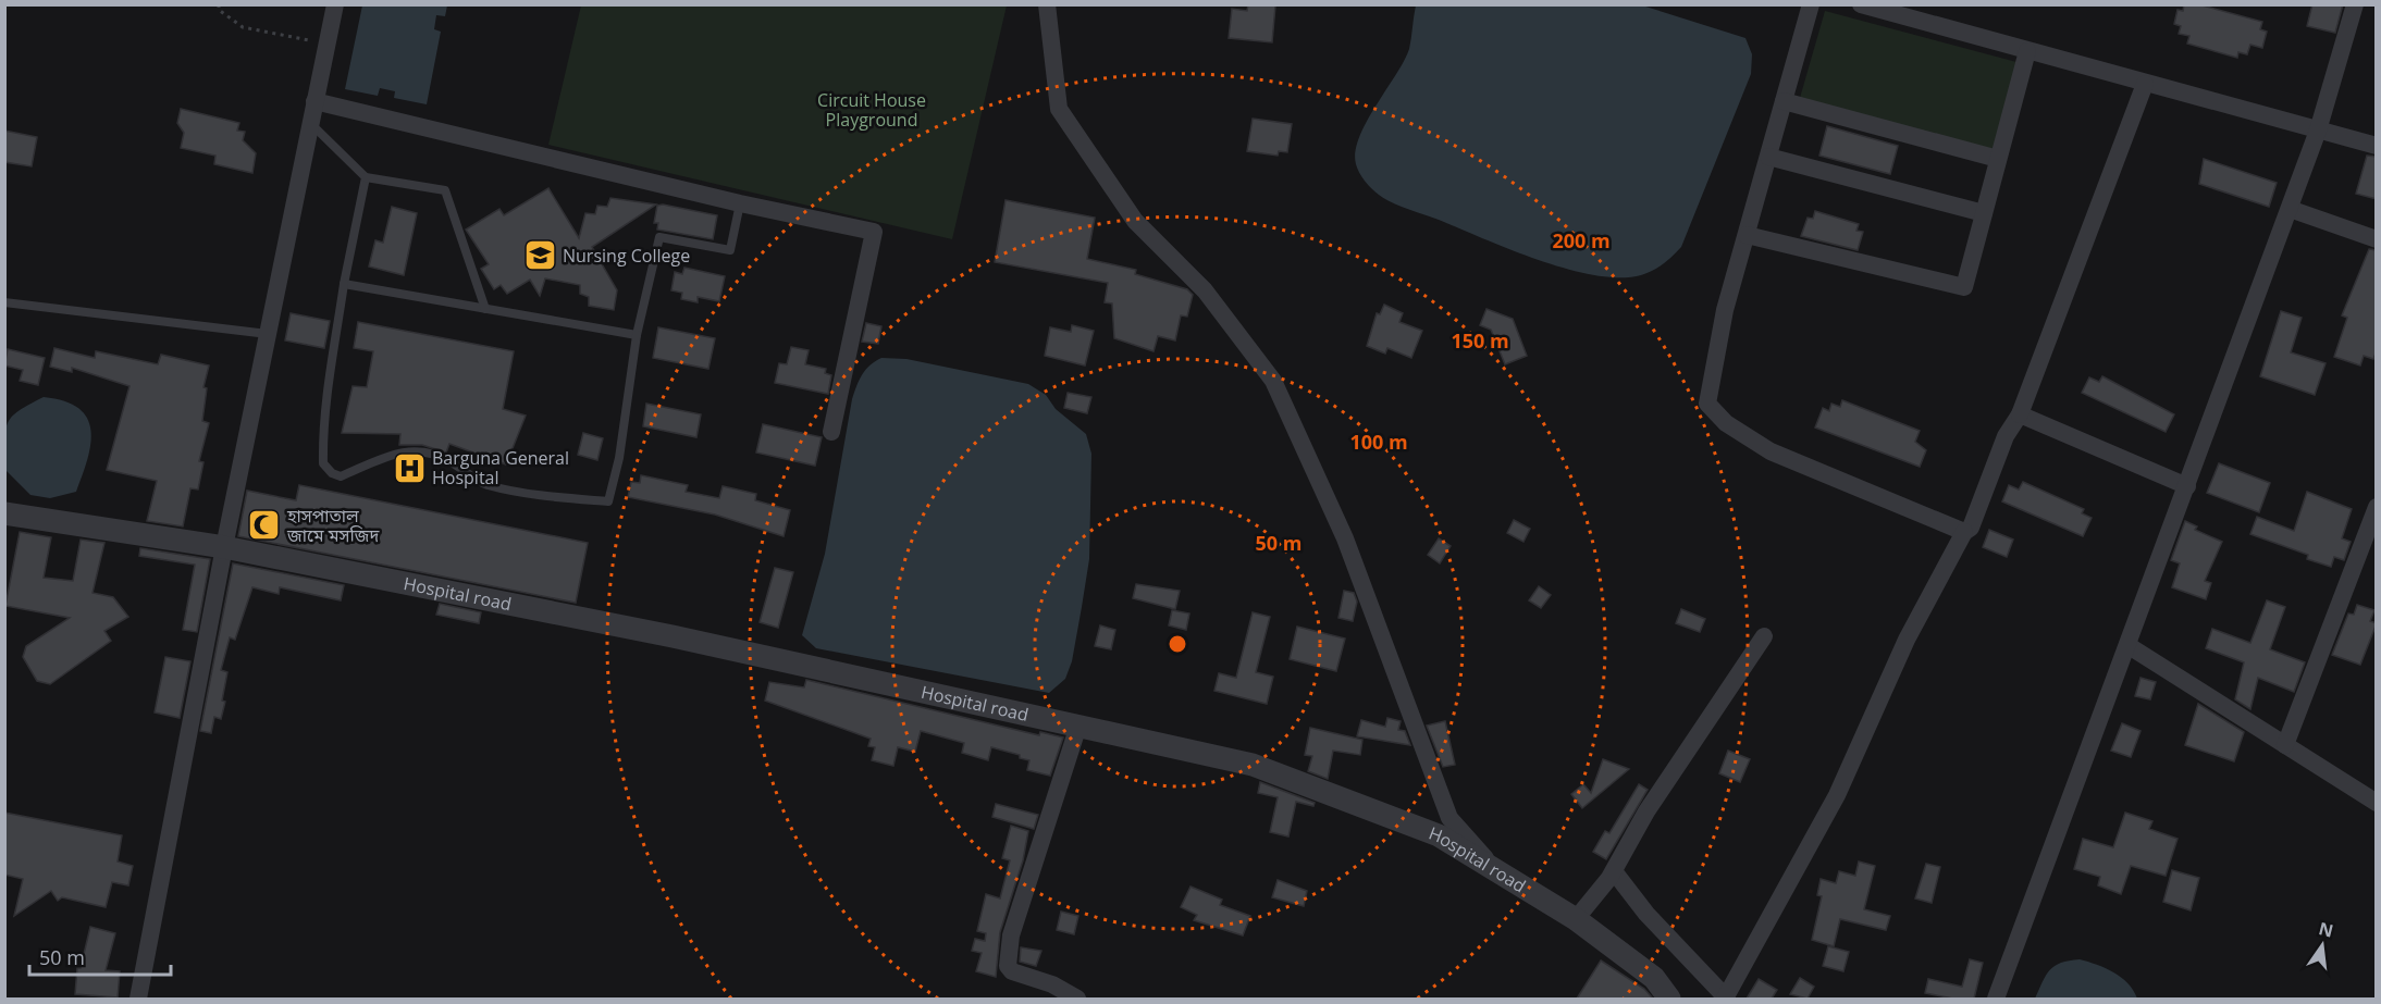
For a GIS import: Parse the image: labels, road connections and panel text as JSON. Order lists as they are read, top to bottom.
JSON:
{
  "streets": {
    "street": ["Hospital road"]
  },
  "parks": ["Circuit House Playground"],
  "places": {
    "school or university": ["Nursing College"],
    "hospital": ["Barguna General Hospital"],
    "mosque": ["হাসপাতাল জামে মসজিদ"]
  },
  "scale_bar": "50 m",
  "north": "top",
  "rings": [
    "200 m",
    "150 m",
    "100 m",
    "50 m"
  ]
}
